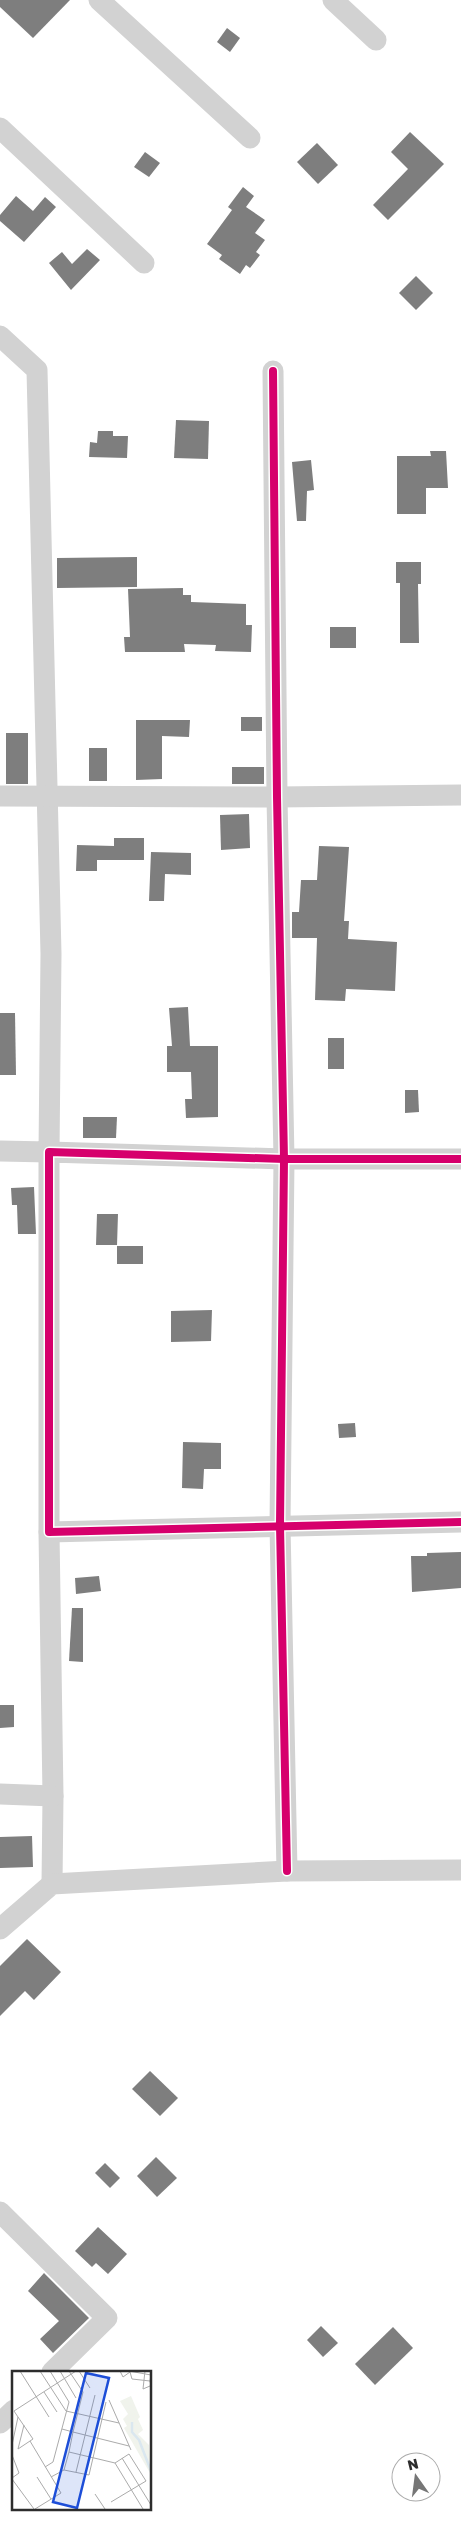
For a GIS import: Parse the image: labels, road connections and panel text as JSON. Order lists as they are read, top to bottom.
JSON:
{
  "north": "top"
}
